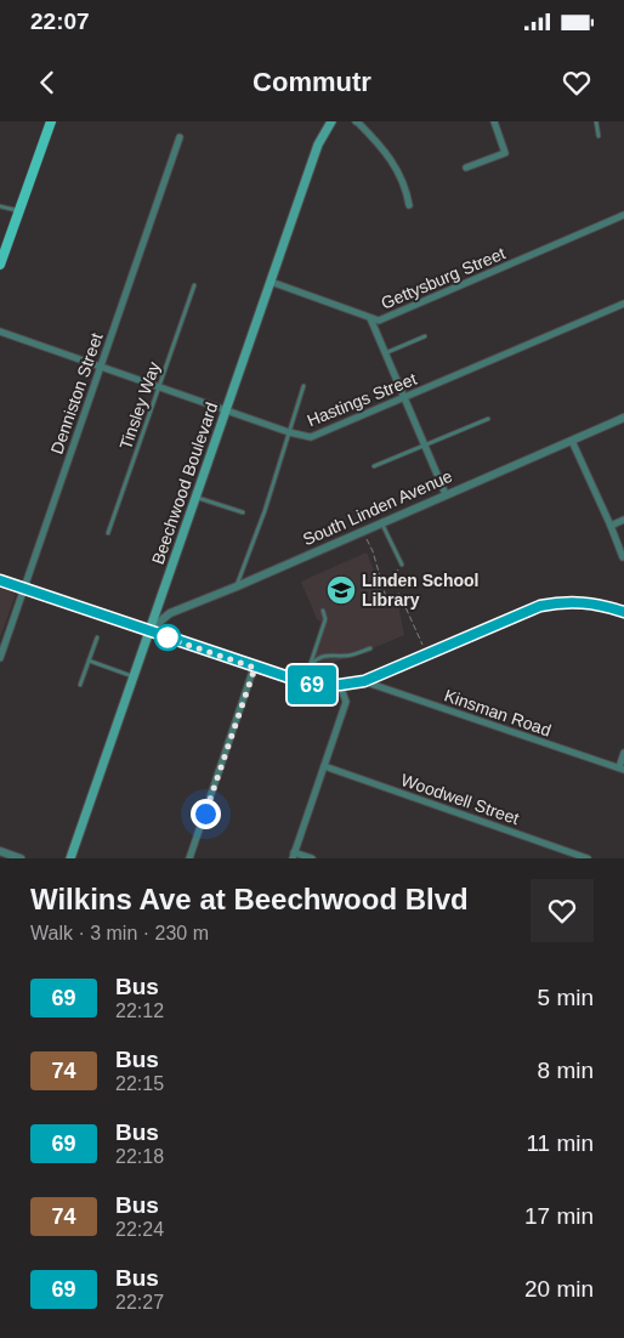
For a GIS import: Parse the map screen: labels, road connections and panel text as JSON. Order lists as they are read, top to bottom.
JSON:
{
  "streets": {
    "main road": ["Beechwood Boulevard"],
    "street": [
      "Gettysburg Street",
      "Denniston Street",
      "Hastings Street",
      "South Linden Avenue",
      "Kinsman Road",
      "Woodwell Street"
    ],
    "lane": ["Tinsley Way"]
  },
  "crossings": [
    ["Gettysburg Street", "Beechwood Boulevard"],
    ["Denniston Street", "Hastings Street"],
    ["Hastings Street", "Tinsley Way"],
    ["Hastings Street", "Beechwood Boulevard"],
    ["Beechwood Boulevard", "South Linden Avenue"]
  ],
  "places": {
    "school or university": ["Linden School Library"]
  },
  "lines": ["bus line 69"],
  "page": {
    "status": "22:07",
    "header": "Commutr",
    "on_map": "69",
    "heading": ["Wilkins Ave at Beechwood Blvd", "Walk · 3 min · 230 m"],
    "list": [
      {
        "mark": "69",
        "name": "Bus",
        "note": "22:12",
        "value": "5 min"
      },
      {
        "mark": "74",
        "name": "Bus",
        "note": "22:15",
        "value": "8 min"
      },
      {
        "mark": "69",
        "name": "Bus",
        "note": "22:18",
        "value": "11 min"
      },
      {
        "mark": "74",
        "name": "Bus",
        "note": "22:24",
        "value": "17 min"
      },
      {
        "mark": "69",
        "name": "Bus",
        "note": "22:27",
        "value": "20 min"
      }
    ]
  }
}
